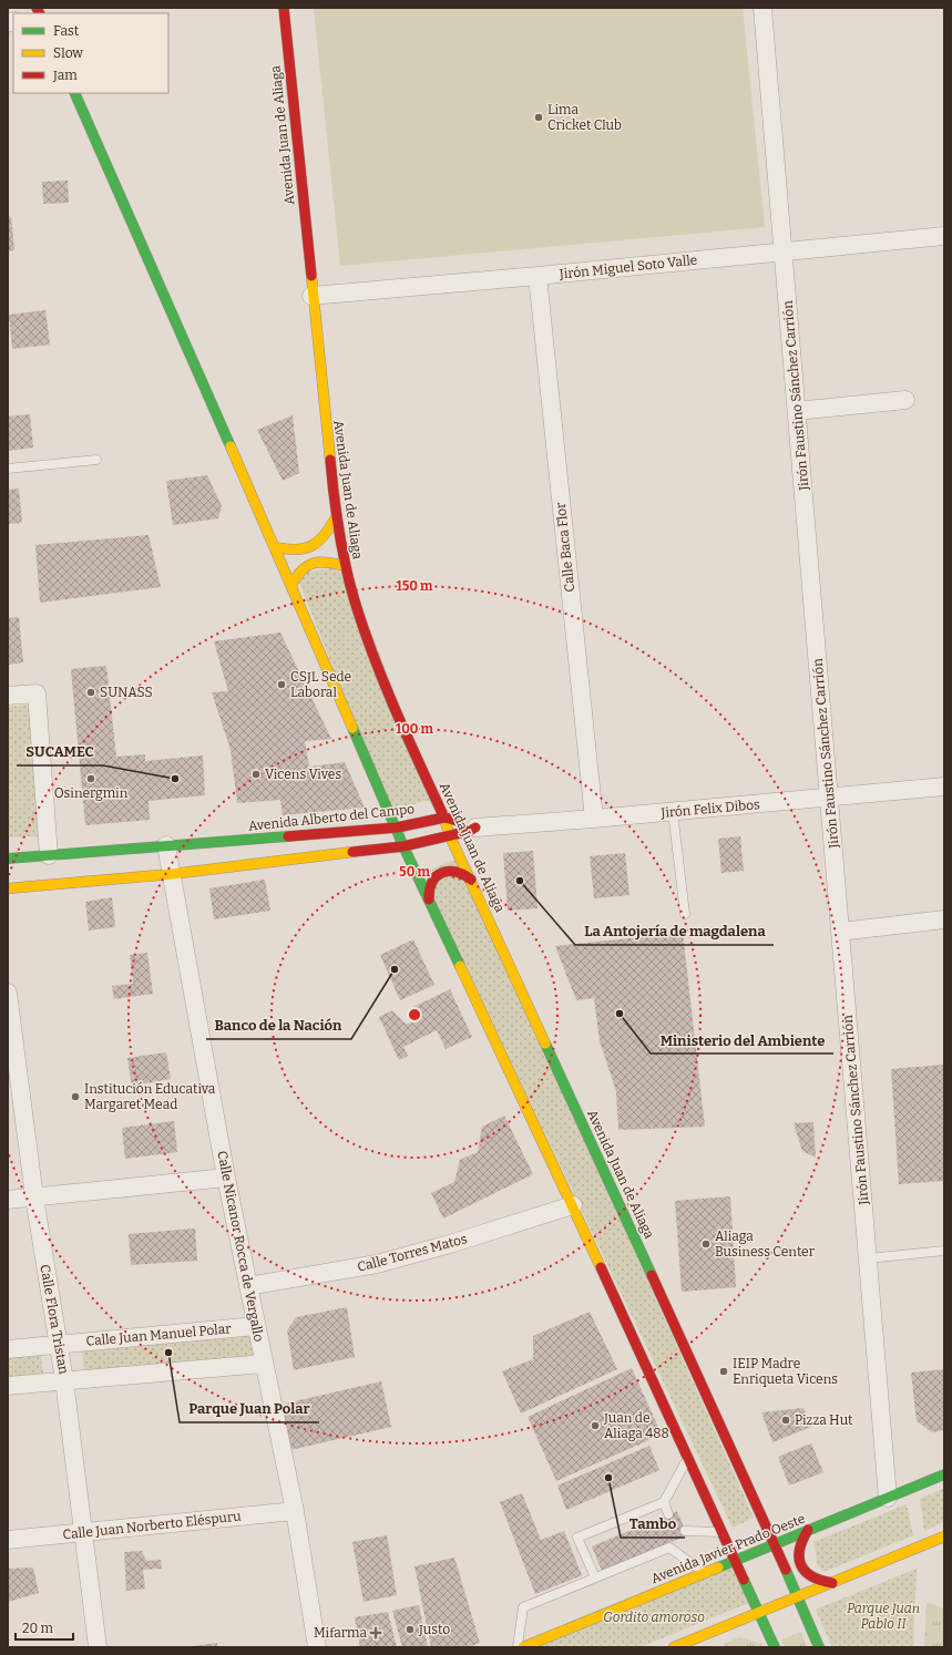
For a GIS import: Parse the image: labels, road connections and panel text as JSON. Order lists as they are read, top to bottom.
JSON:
{
  "streets": {
    "main road": ["Avenida Juan de Aliaga", "Avenida Alberto del Campo", "Avenida Javier Prado Oeste"],
    "street": [
      "Jirón Miguel Soto Valle",
      "Jirón Faustino Sánchez Carrión",
      "Calle Baca Flor",
      "Jirón Felix Dibos",
      "Calle Nicanor Rocca de Vergallo",
      "Calle Torres Matos",
      "Calle Flora Tristan",
      "Calle Juan Manuel Polar",
      "Calle Juan Norberto Eléspuru"
    ]
  },
  "crossings": [
    ["Avenida Juan de Aliaga", "Jirón Miguel Soto Valle"],
    ["Avenida Juan de Aliaga", "Avenida Alberto del Campo"],
    ["Avenida Juan de Aliaga", "Avenida Javier Prado Oeste"],
    ["Jirón Miguel Soto Valle", "Jirón Faustino Sánchez Carrión"],
    ["Jirón Miguel Soto Valle", "Calle Baca Flor"],
    ["Jirón Faustino Sánchez Carrión", "Jirón Felix Dibos"],
    ["Jirón Faustino Sánchez Carrión", "Avenida Javier Prado Oeste"],
    ["Calle Baca Flor", "Jirón Felix Dibos"],
    ["Jirón Felix Dibos", "Avenida Alberto del Campo"],
    ["Avenida Alberto del Campo", "Calle Nicanor Rocca de Vergallo"],
    ["Calle Nicanor Rocca de Vergallo", "Calle Torres Matos"],
    ["Calle Nicanor Rocca de Vergallo", "Calle Juan Manuel Polar"],
    ["Calle Nicanor Rocca de Vergallo", "Calle Juan Norberto Eléspuru"],
    ["Calle Flora Tristan", "Calle Juan Manuel Polar"],
    ["Calle Flora Tristan", "Calle Juan Norberto Eléspuru"]
  ],
  "parks": ["Parque Juan Pablo II", "Gordito amoroso"],
  "places": {
    "other": [
      "Lima Cricket Club",
      "CSJL Sede Laboral",
      "SUNASS",
      "Vicens Vives",
      "Osinergmin",
      "SUCAMEC",
      "La Antojería de magdalena",
      "Banco de la Nación",
      "Ministerio del Ambiente",
      "Institución Educativa Margaret Mead",
      "Aliaga Business Center",
      "Parque Juan Polar",
      "IEIP Madre Enriqueta Vicens",
      "Pizza Hut",
      "Juan de Aliaga 488",
      "Tambo",
      "Justo"
    ],
    "health": ["Mifarma"]
  },
  "legend": ["Fast", "Slow", "Jam"],
  "scale_bar": "20 m",
  "rings": ["150 m", "100 m", "50 m"]
}
